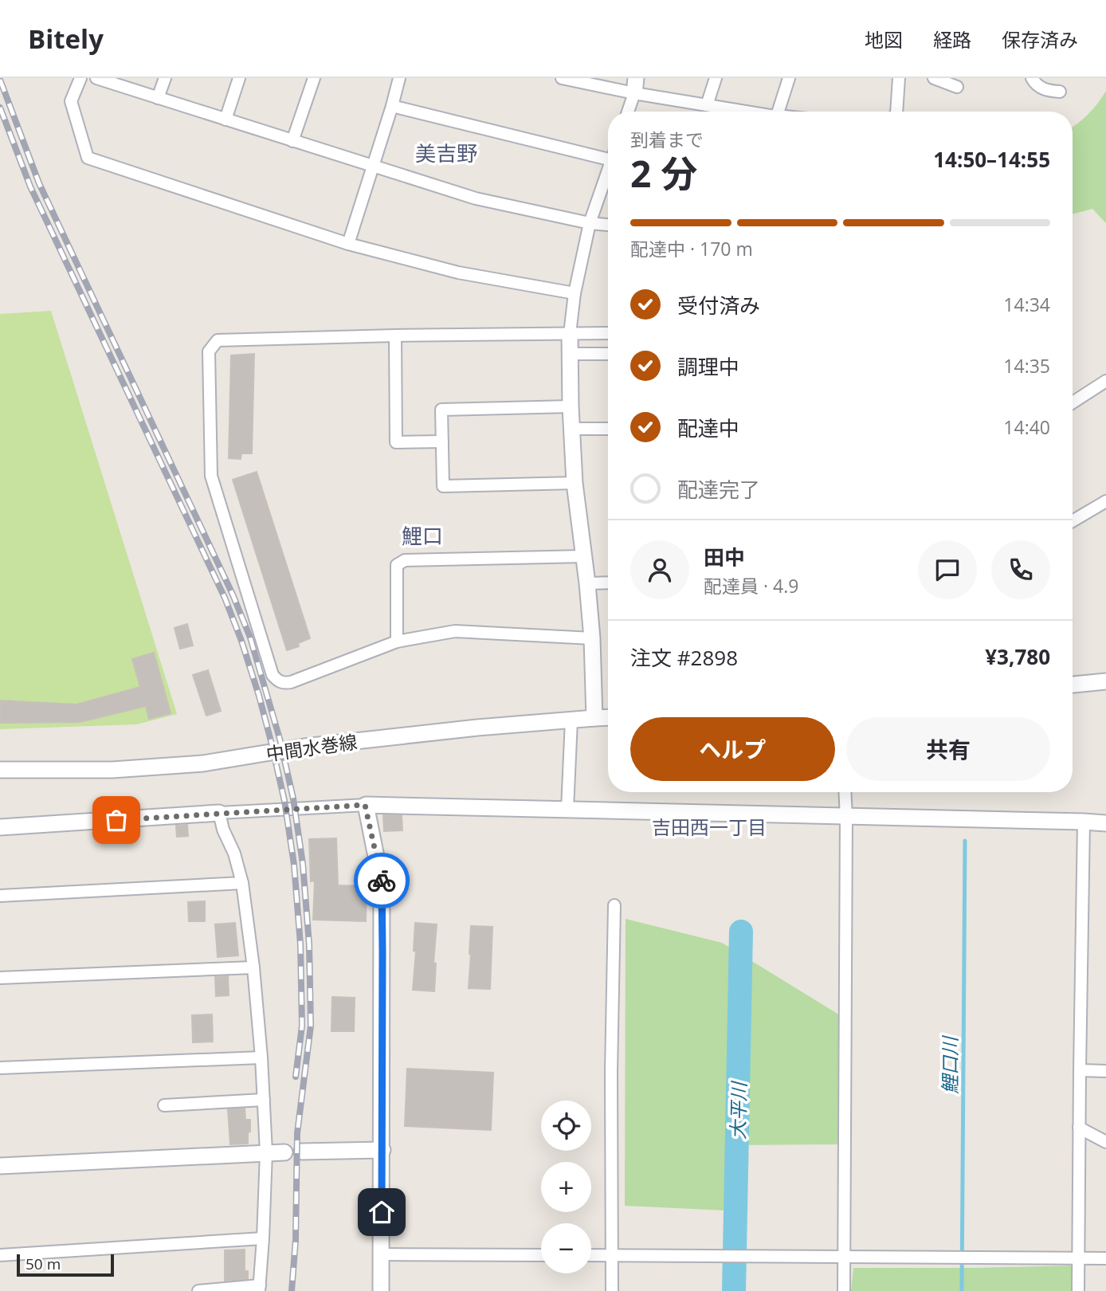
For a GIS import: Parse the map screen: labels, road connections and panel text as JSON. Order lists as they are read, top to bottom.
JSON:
{
  "streets": {
    "street": ["中間水巻線"]
  },
  "districts": ["美吉野", "鯉口", "吉田西一丁目"],
  "water": ["鯉口川", "大平川"],
  "scale_bar": "50 m",
  "page": {
    "header": "Bitely",
    "nav": ["地図", "経路", "保存済み"],
    "heading": ["2 分", "到着まで", "14:50–14:55"],
    "panel": [
      "田中",
      "配達員 · 4.9",
      "注文 #2898",
      "¥3,780"
    ],
    "bar": "配達中 · 170 m",
    "list": [
      ["受付済み", "14:34"],
      ["調理中", "14:35"],
      ["配達中", "14:40"],
      "配達完了"
    ],
    "buttons": ["ヘルプ", "共有"],
    "map_buttons": ["+", "−"],
    "scale": "50 m"
  }
}
